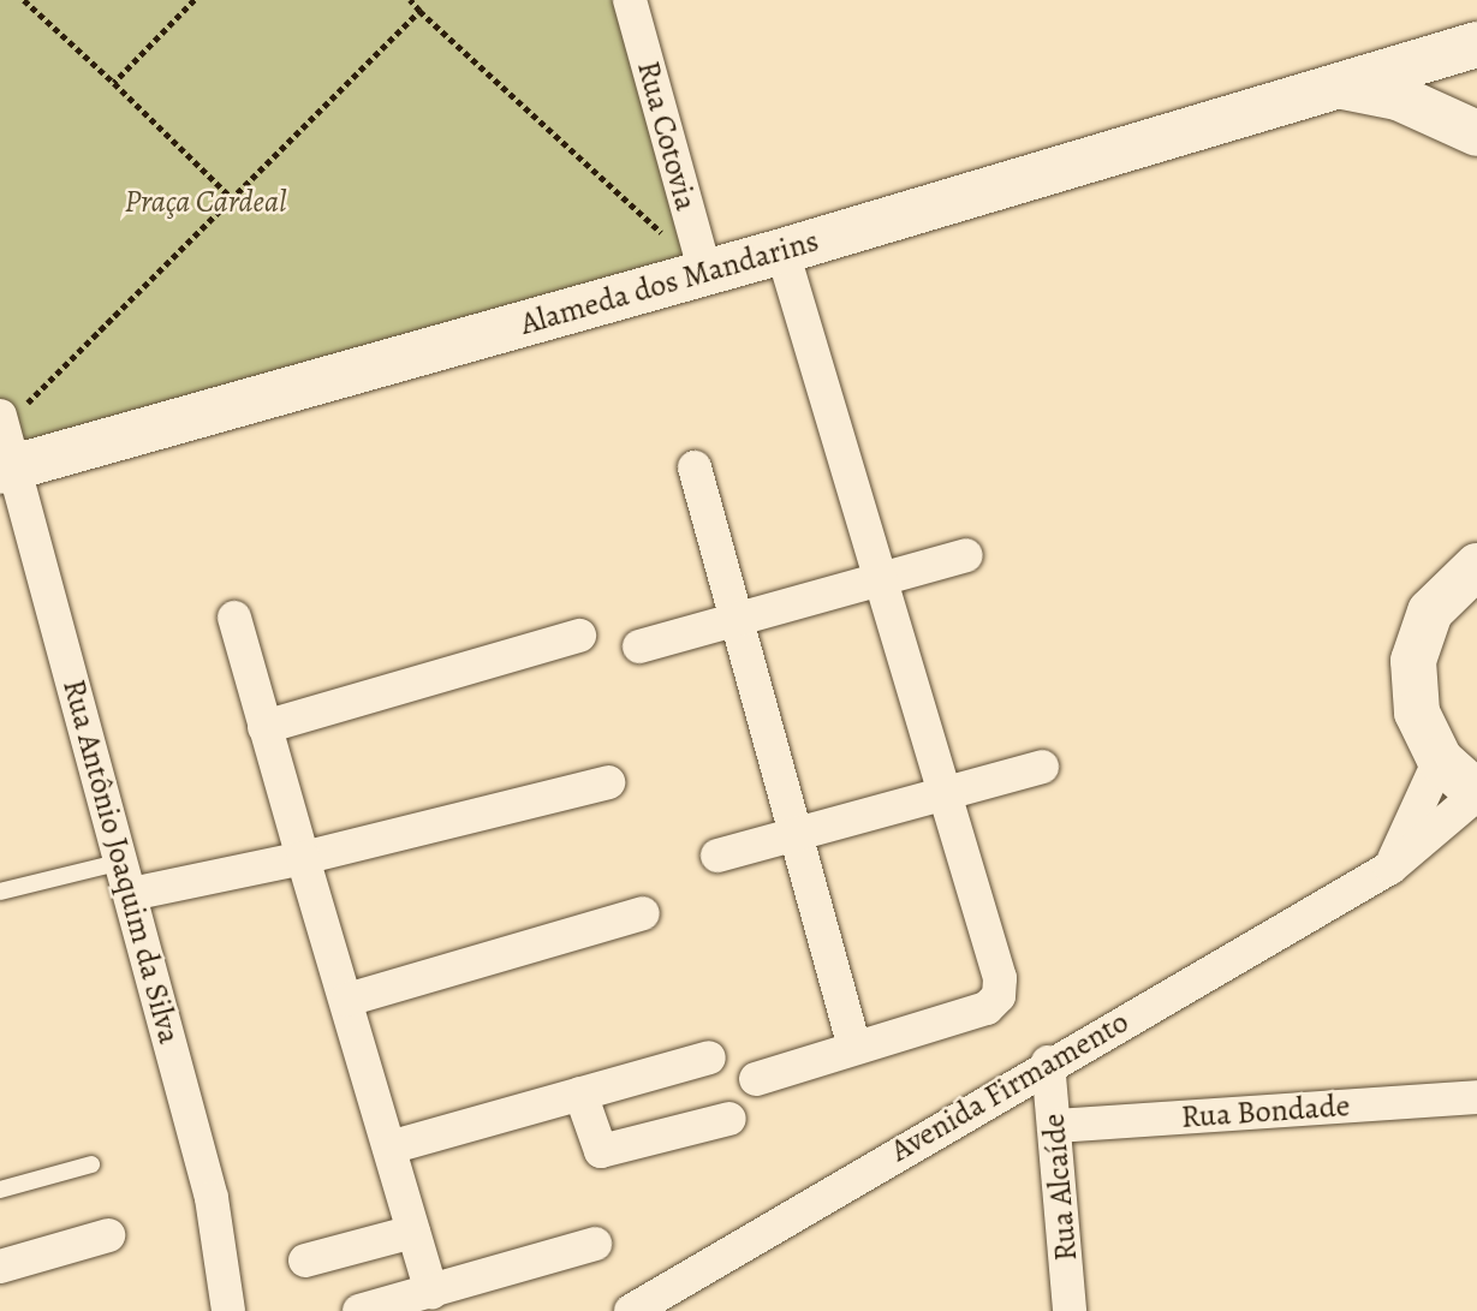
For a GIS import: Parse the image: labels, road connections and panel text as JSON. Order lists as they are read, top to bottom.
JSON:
{
  "streets": {
    "main road": ["Alameda dos Mandarins"],
    "street": [
      "Rua Cotovia",
      "Rua Antônio Joaquim da Silva",
      "Avenida Firmamento",
      "Rua Bondade",
      "Rua Alcaíde"
    ]
  },
  "crossings": [
    ["Rua Cotovia", "Alameda dos Mandarins"],
    ["Alameda dos Mandarins", "Rua Antônio Joaquim da Silva"],
    ["Avenida Firmamento", "Rua Alcaíde"],
    ["Rua Bondade", "Rua Alcaíde"]
  ],
  "parks": ["Praça Cardeal"]
}
